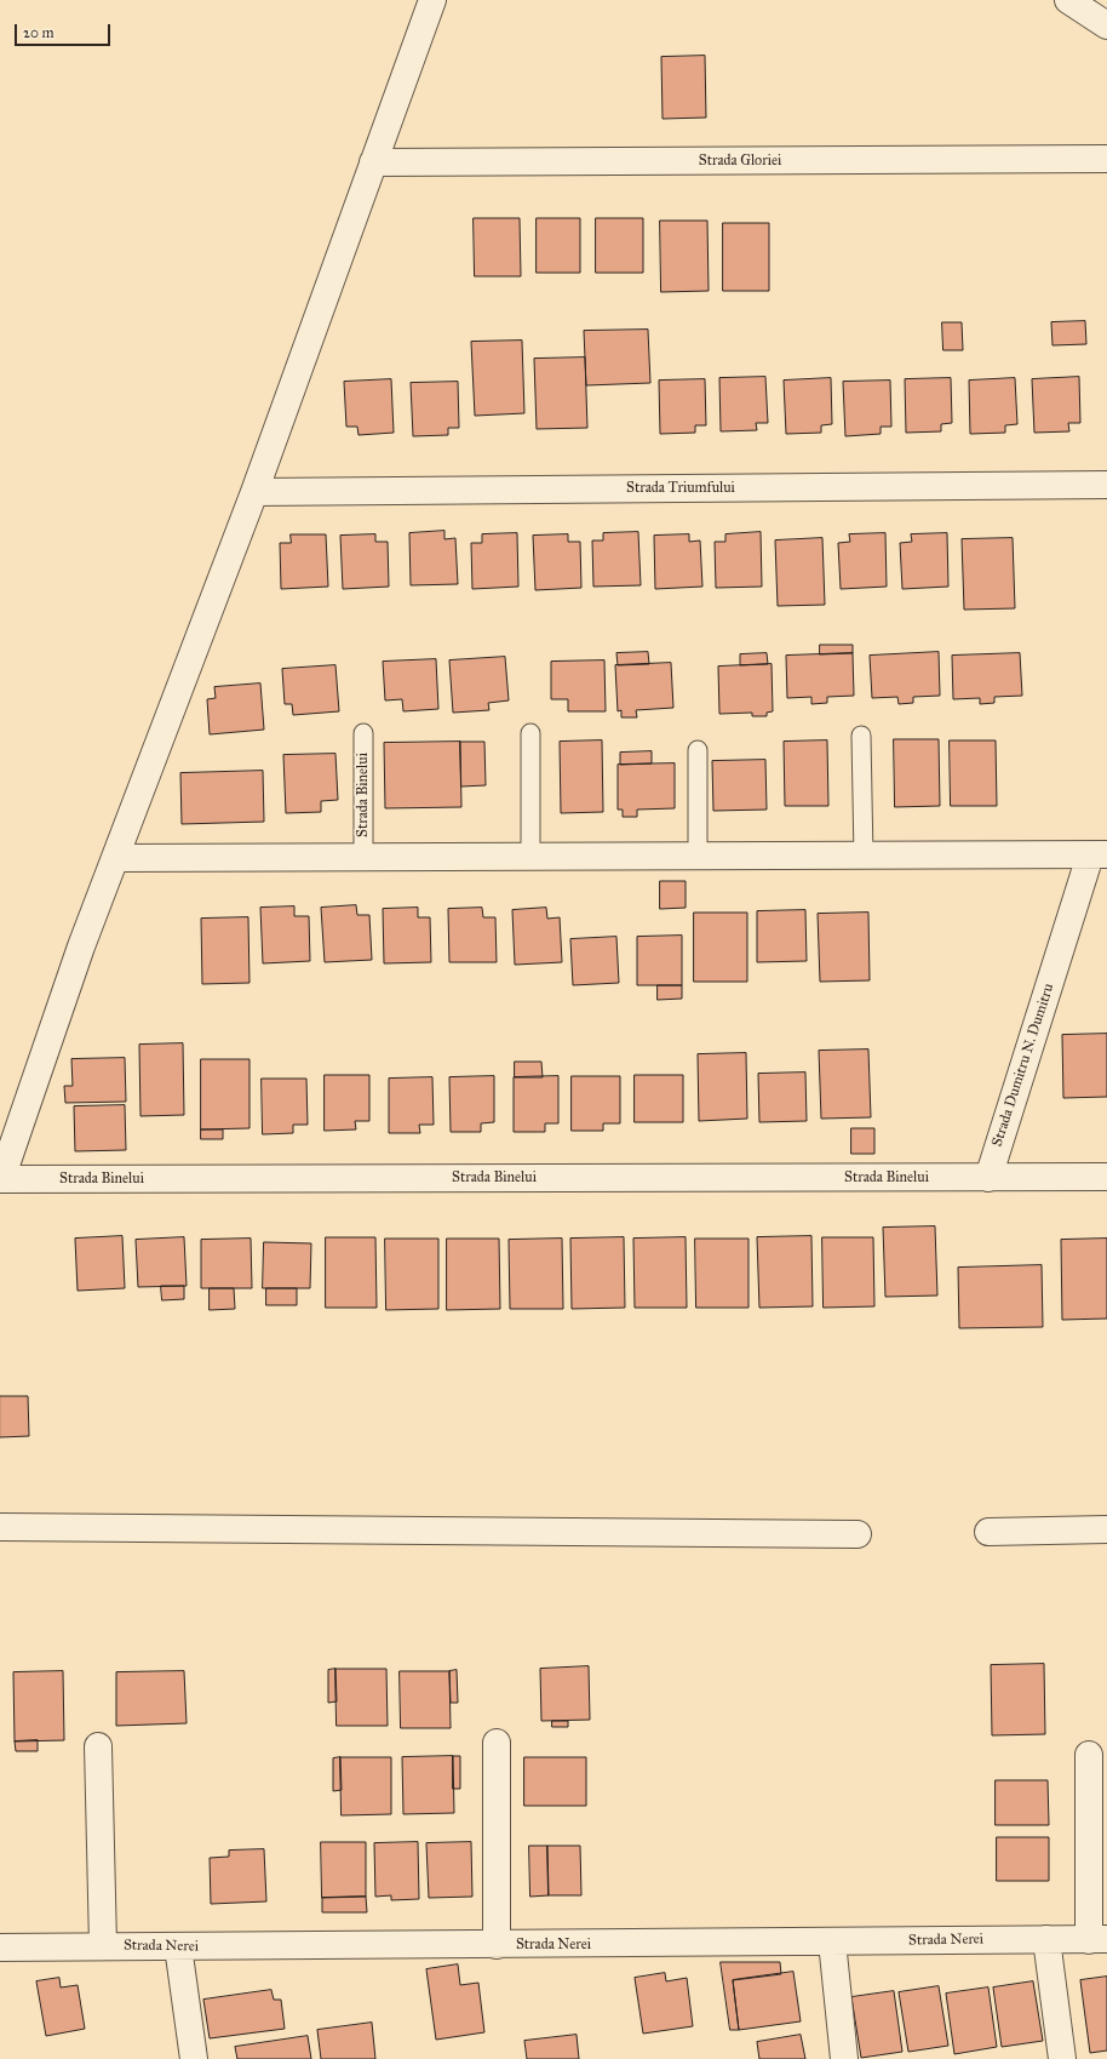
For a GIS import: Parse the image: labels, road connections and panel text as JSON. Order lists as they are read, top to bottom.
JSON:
{
  "streets": {
    "street": [
      "Strada Gloriei",
      "Strada Triumfului",
      "Strada Binelui",
      "Strada Dumitru N. Dumitru",
      "Strada Nerei"
    ]
  },
  "crossings": [
    ["Strada Binelui", "Strada Dumitru N. Dumitru"]
  ],
  "scale_bar": "20 m"
}
